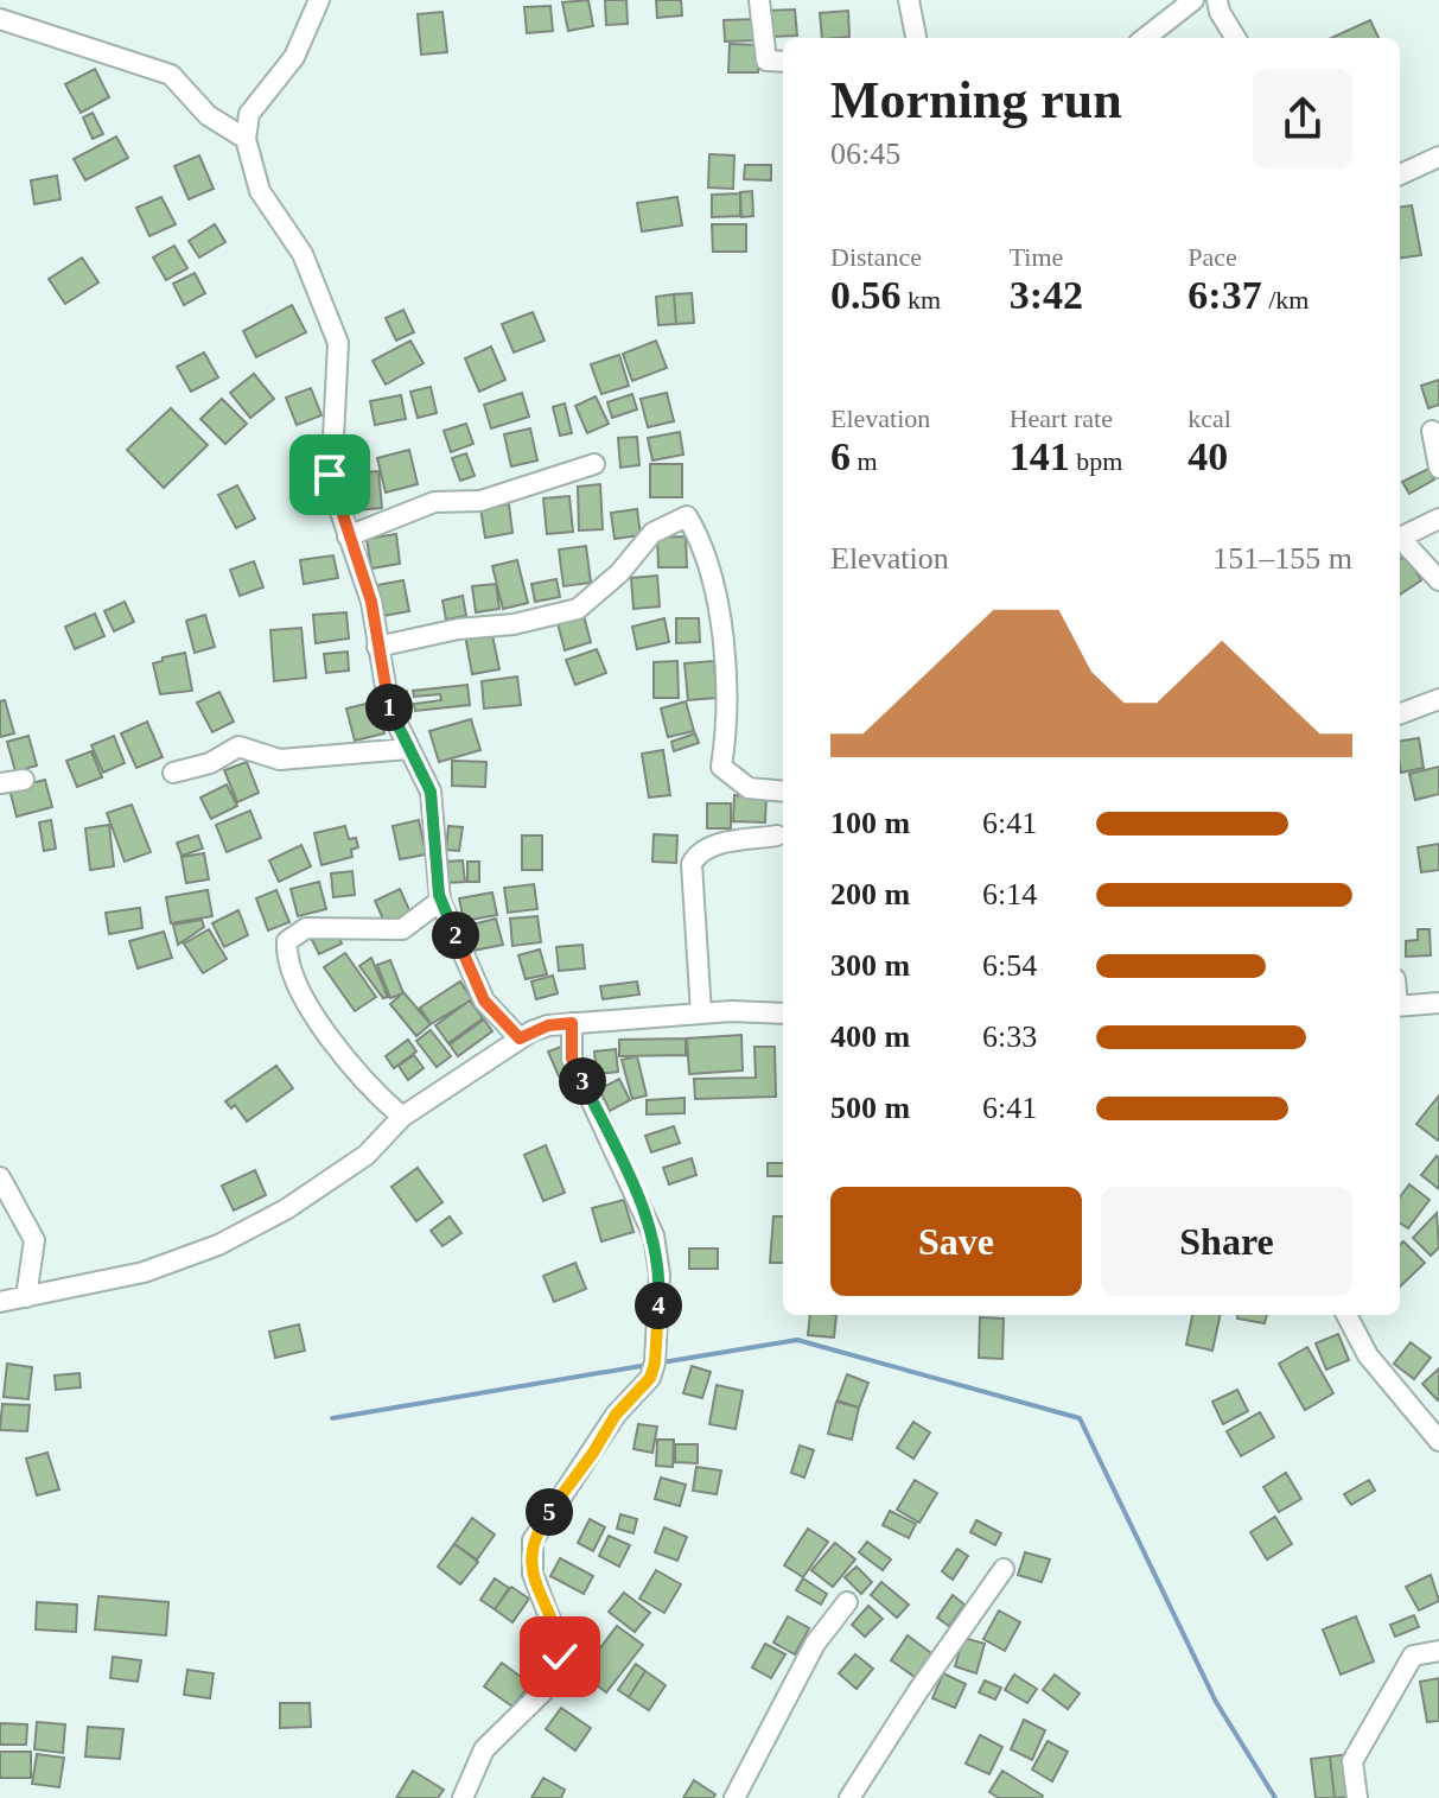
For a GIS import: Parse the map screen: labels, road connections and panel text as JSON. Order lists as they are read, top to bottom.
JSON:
{
  "page": {
    "heading": ["Morning run", "06:45"],
    "stats": [
      ["Distance", "0.56 km"],
      ["Time", "3:42"],
      ["Pace", "6:37 /km"],
      ["Elevation", "6 m"],
      ["Heart rate", "141 bpm"],
      ["kcal", "40"]
    ],
    "chart": ["Elevation", "151–155 m"],
    "pins": [
      "1",
      "2",
      "3",
      "4",
      "5"
    ],
    "list": [
      {
        "name": "100 m",
        "note": "6:41"
      },
      {
        "name": "200 m",
        "note": "6:14"
      },
      {
        "name": "300 m",
        "note": "6:54"
      },
      {
        "name": "400 m",
        "note": "6:33"
      },
      {
        "name": "500 m",
        "note": "6:41"
      }
    ],
    "buttons": ["Save", "Share"]
  }
}
